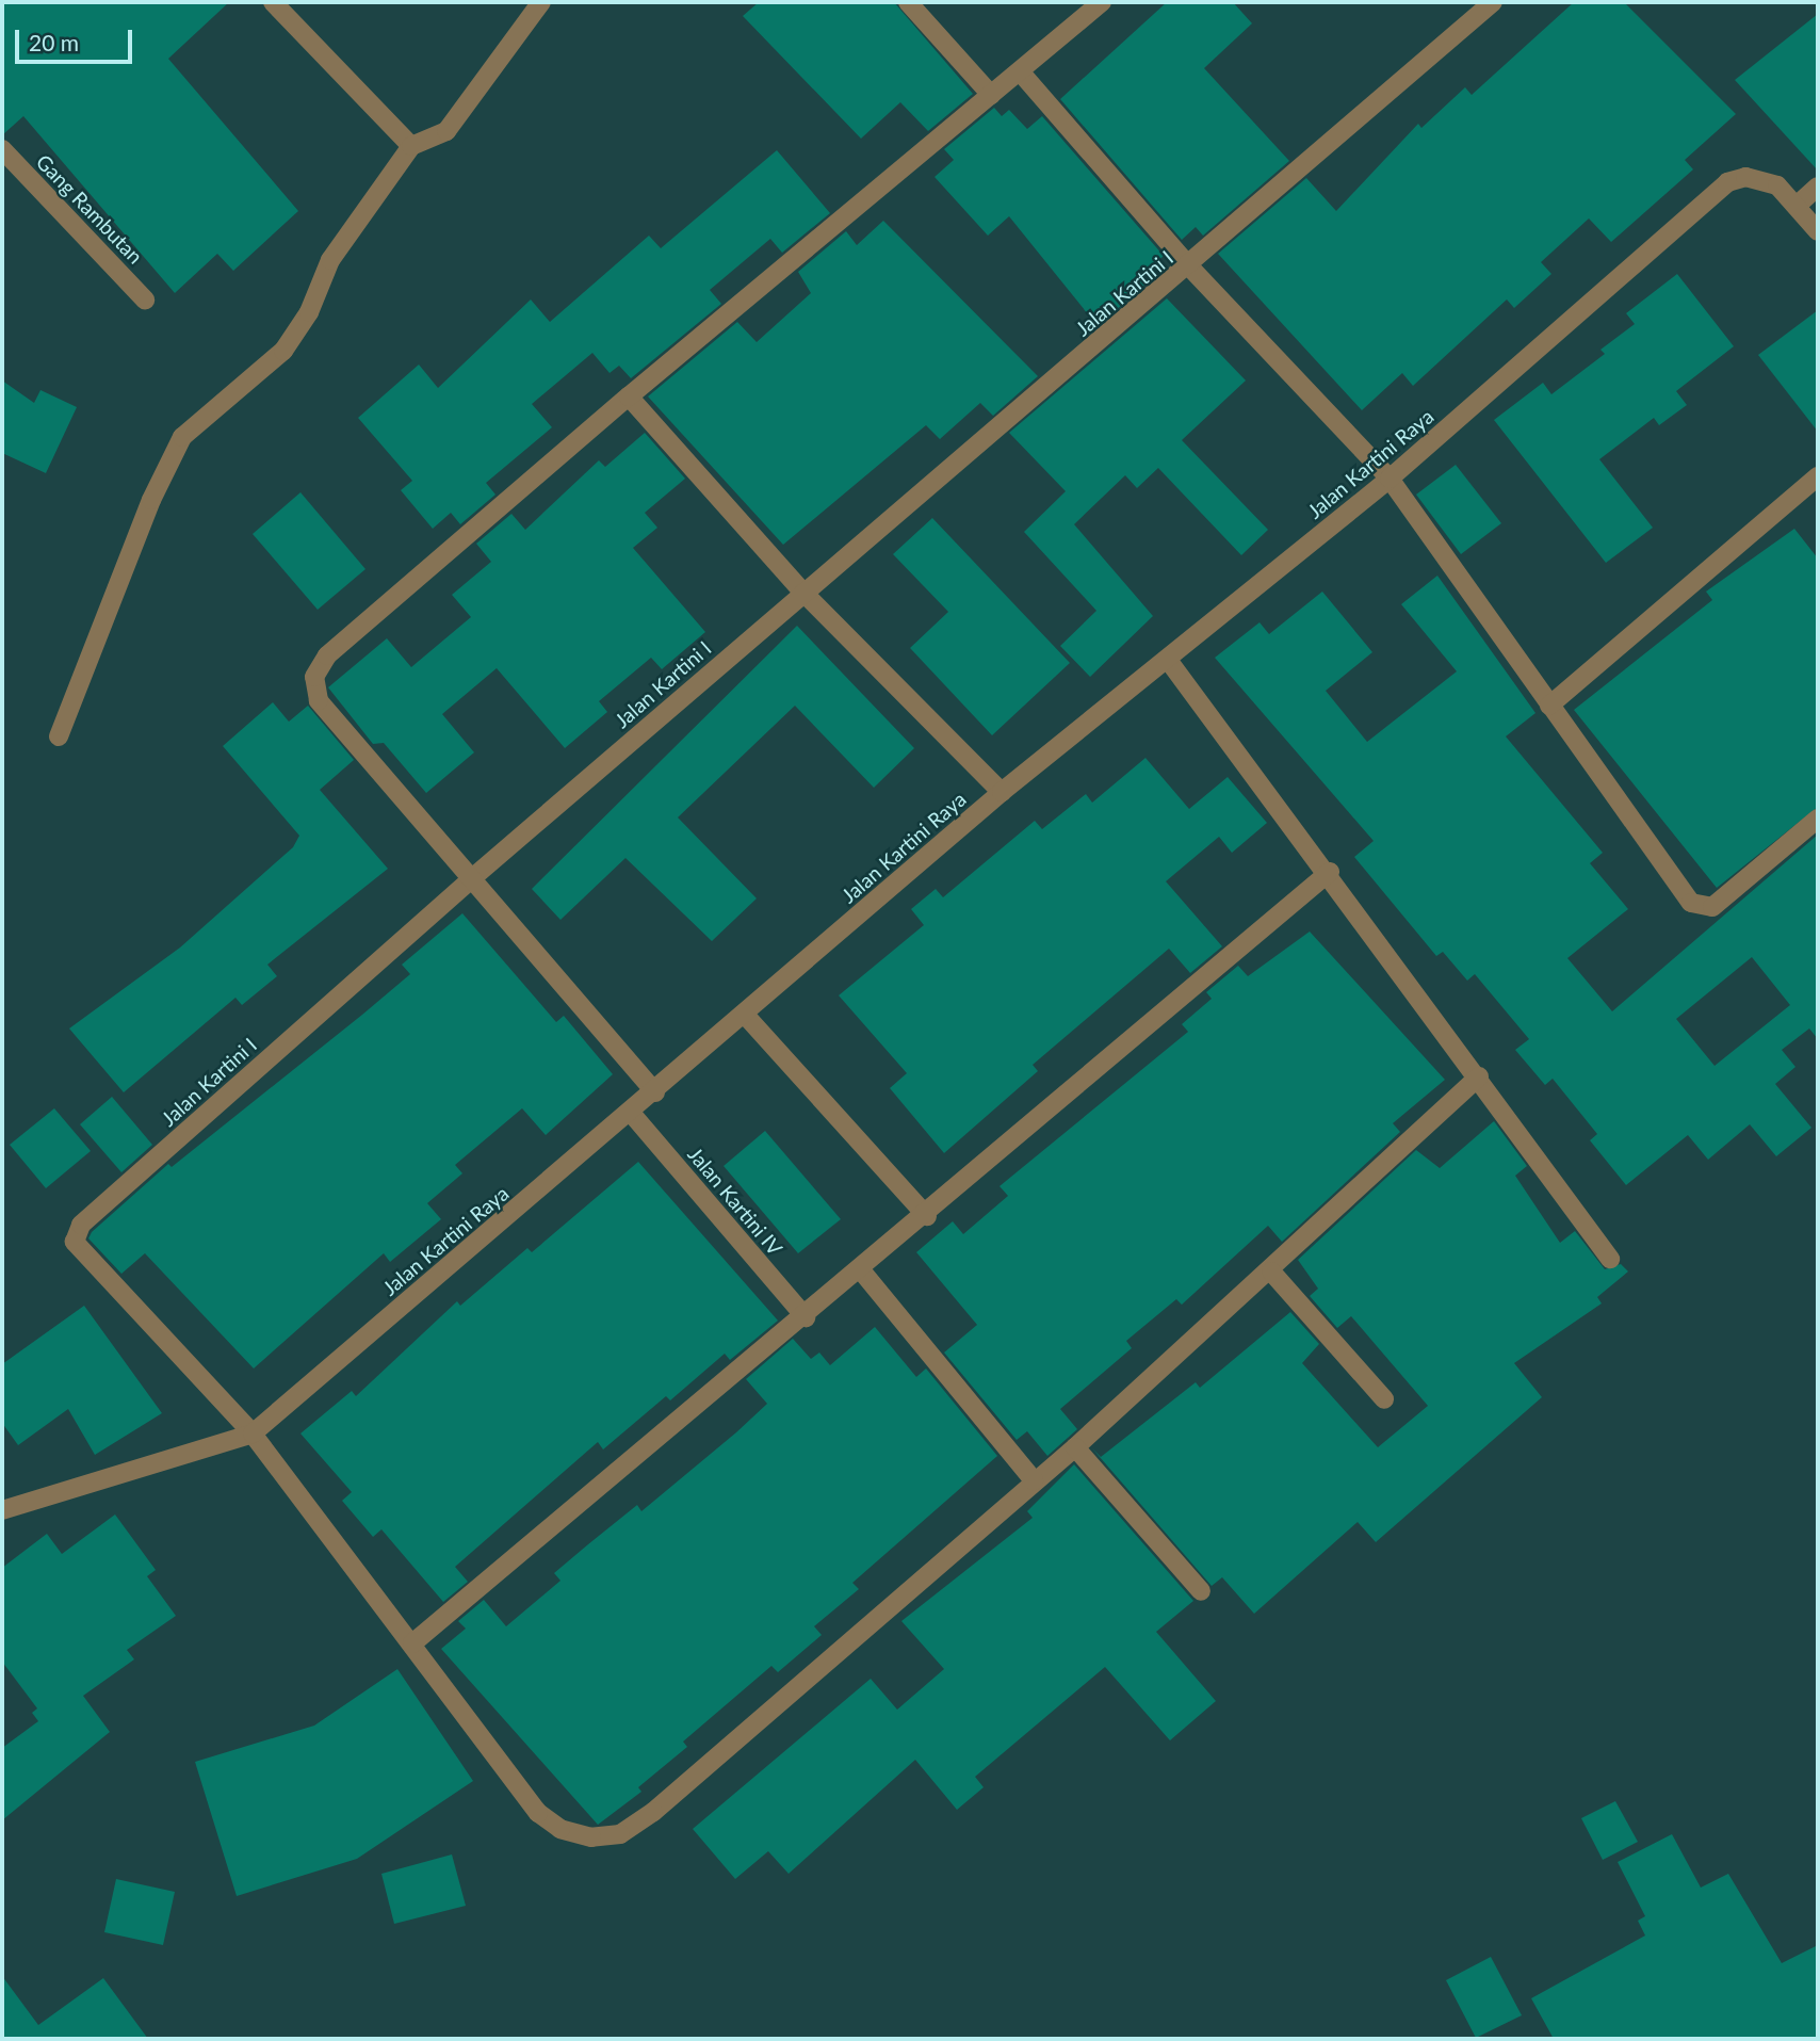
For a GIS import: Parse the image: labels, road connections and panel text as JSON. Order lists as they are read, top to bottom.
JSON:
{
  "streets": {
    "street": [
      "Gang Rambutan",
      "Jalan Kartini I",
      "Jalan Kartini Raya",
      "Jalan Kartini IV"
    ]
  },
  "crossings": [
    ["Jalan Kartini I", "Jalan Kartini Raya"],
    ["Jalan Kartini Raya", "Jalan Kartini IV"]
  ],
  "scale_bar": "20 m"
}
